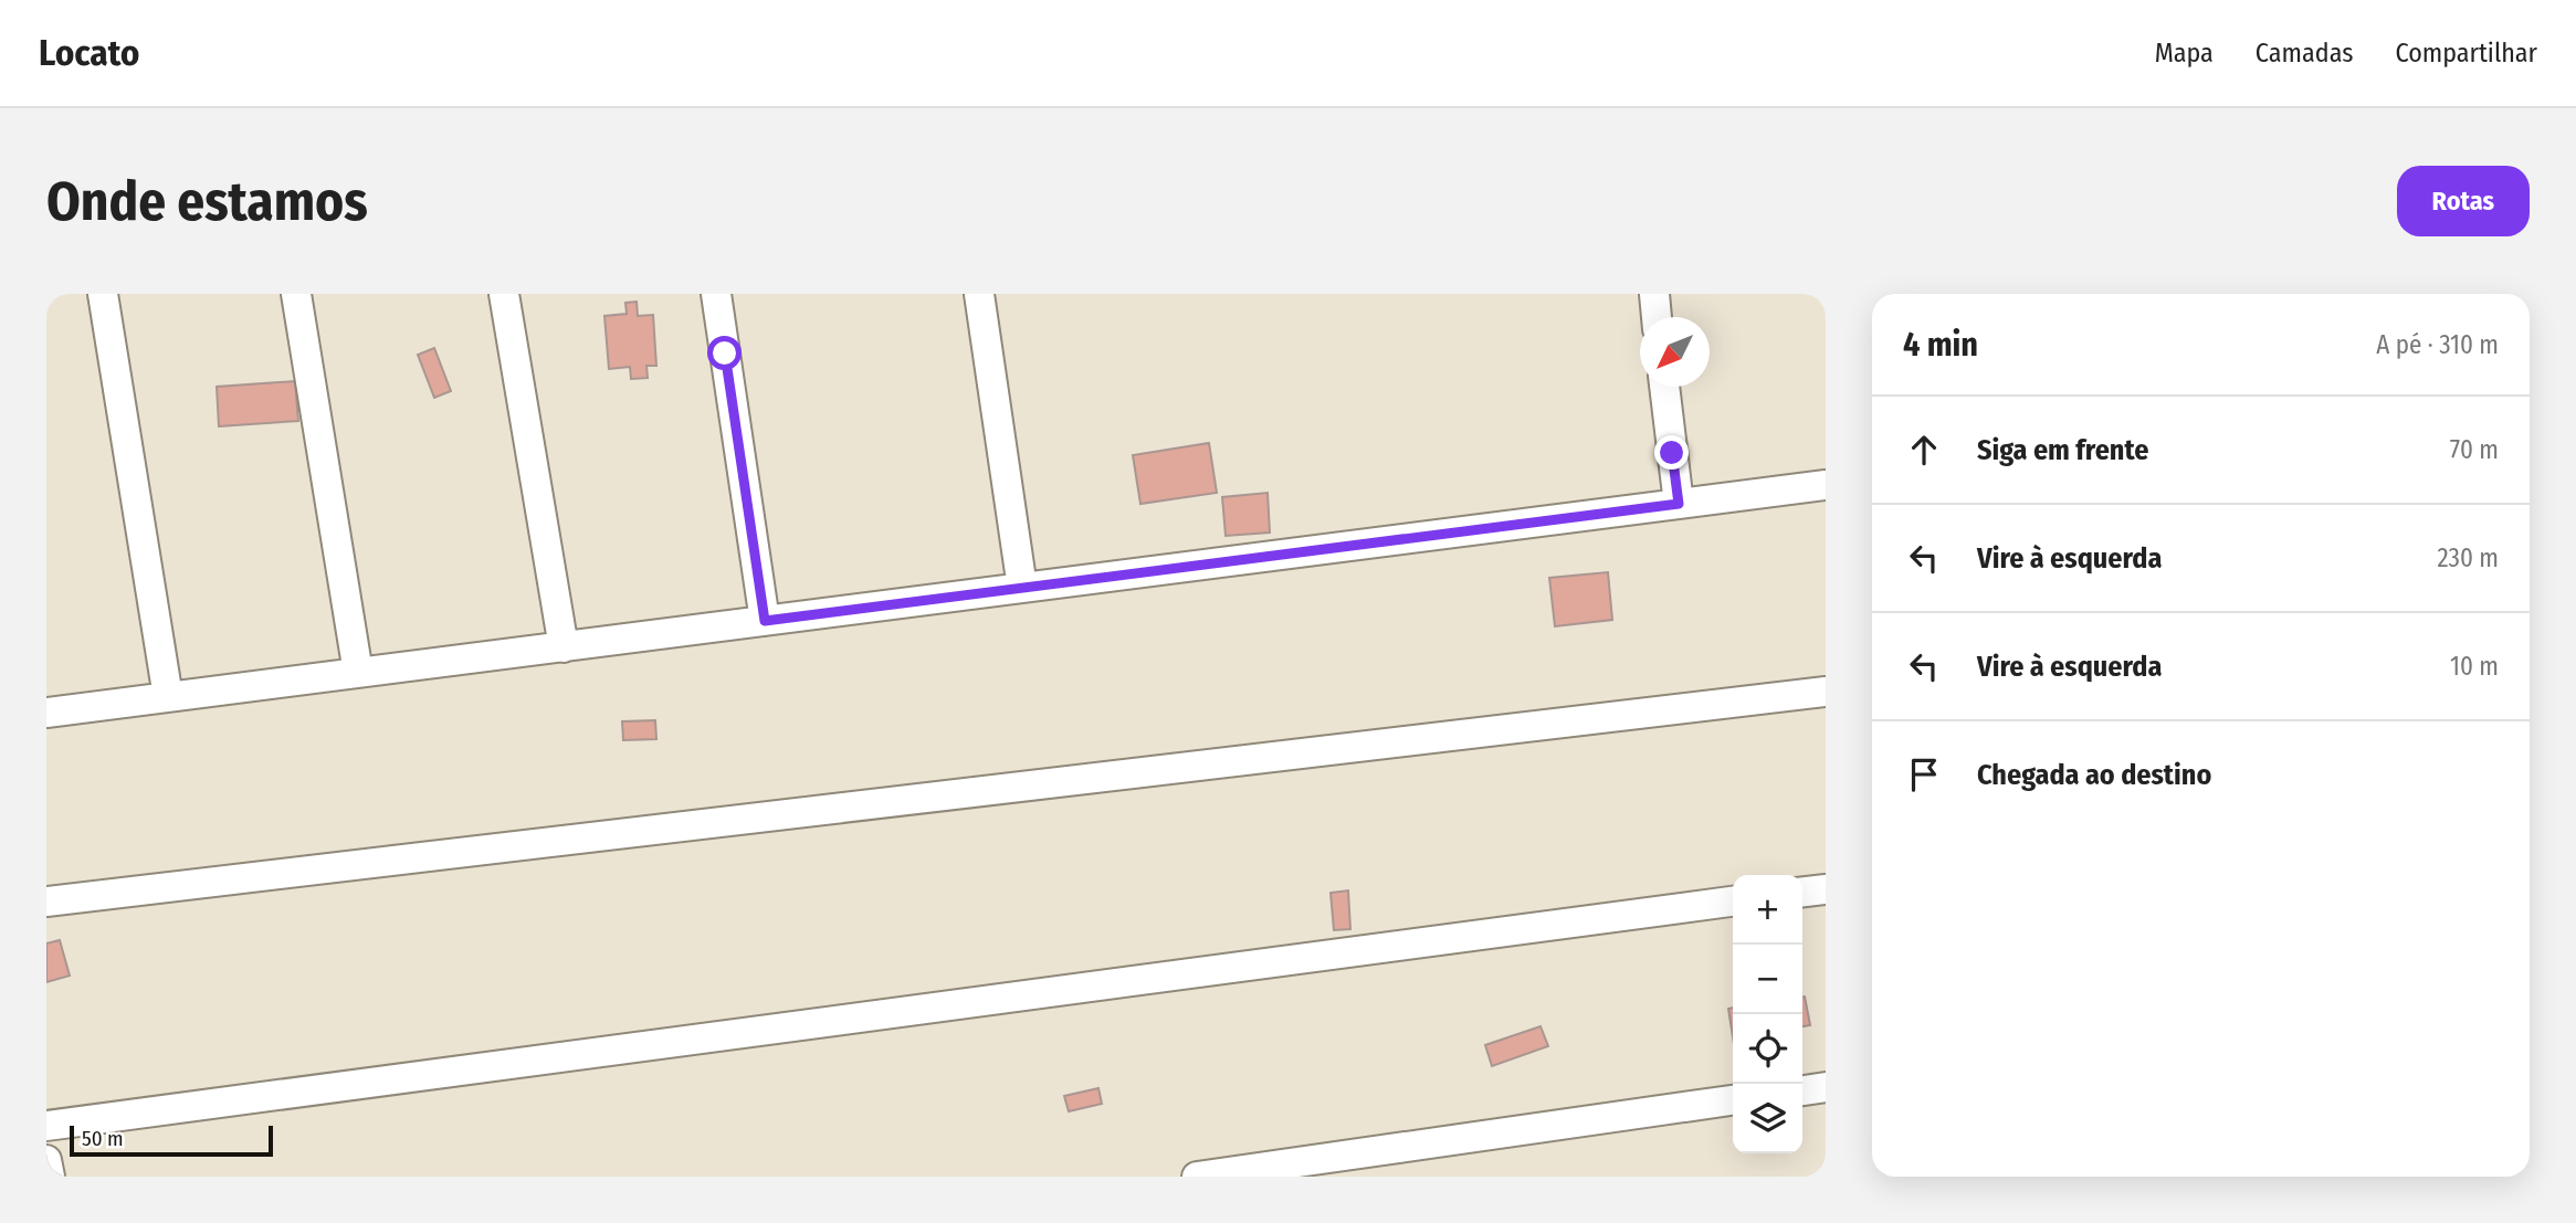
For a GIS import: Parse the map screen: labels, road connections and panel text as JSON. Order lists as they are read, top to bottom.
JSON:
{
  "scale_bar": "50 m",
  "north": "bottom left",
  "page": {
    "header": "Locato",
    "nav": ["Mapa", "Camadas", "Compartilhar"],
    "buttons": "Rotas",
    "title": "Onde estamos",
    "heading": ["4 min", "A pé · 310 m"],
    "list": [
      ["Siga em frente", "70 m"],
      ["Vire à esquerda", "230 m"],
      ["Vire à esquerda", "10 m"],
      "Chegada ao destino"
    ],
    "map_buttons": ["+", "−"],
    "scale": "50 m"
  }
}
